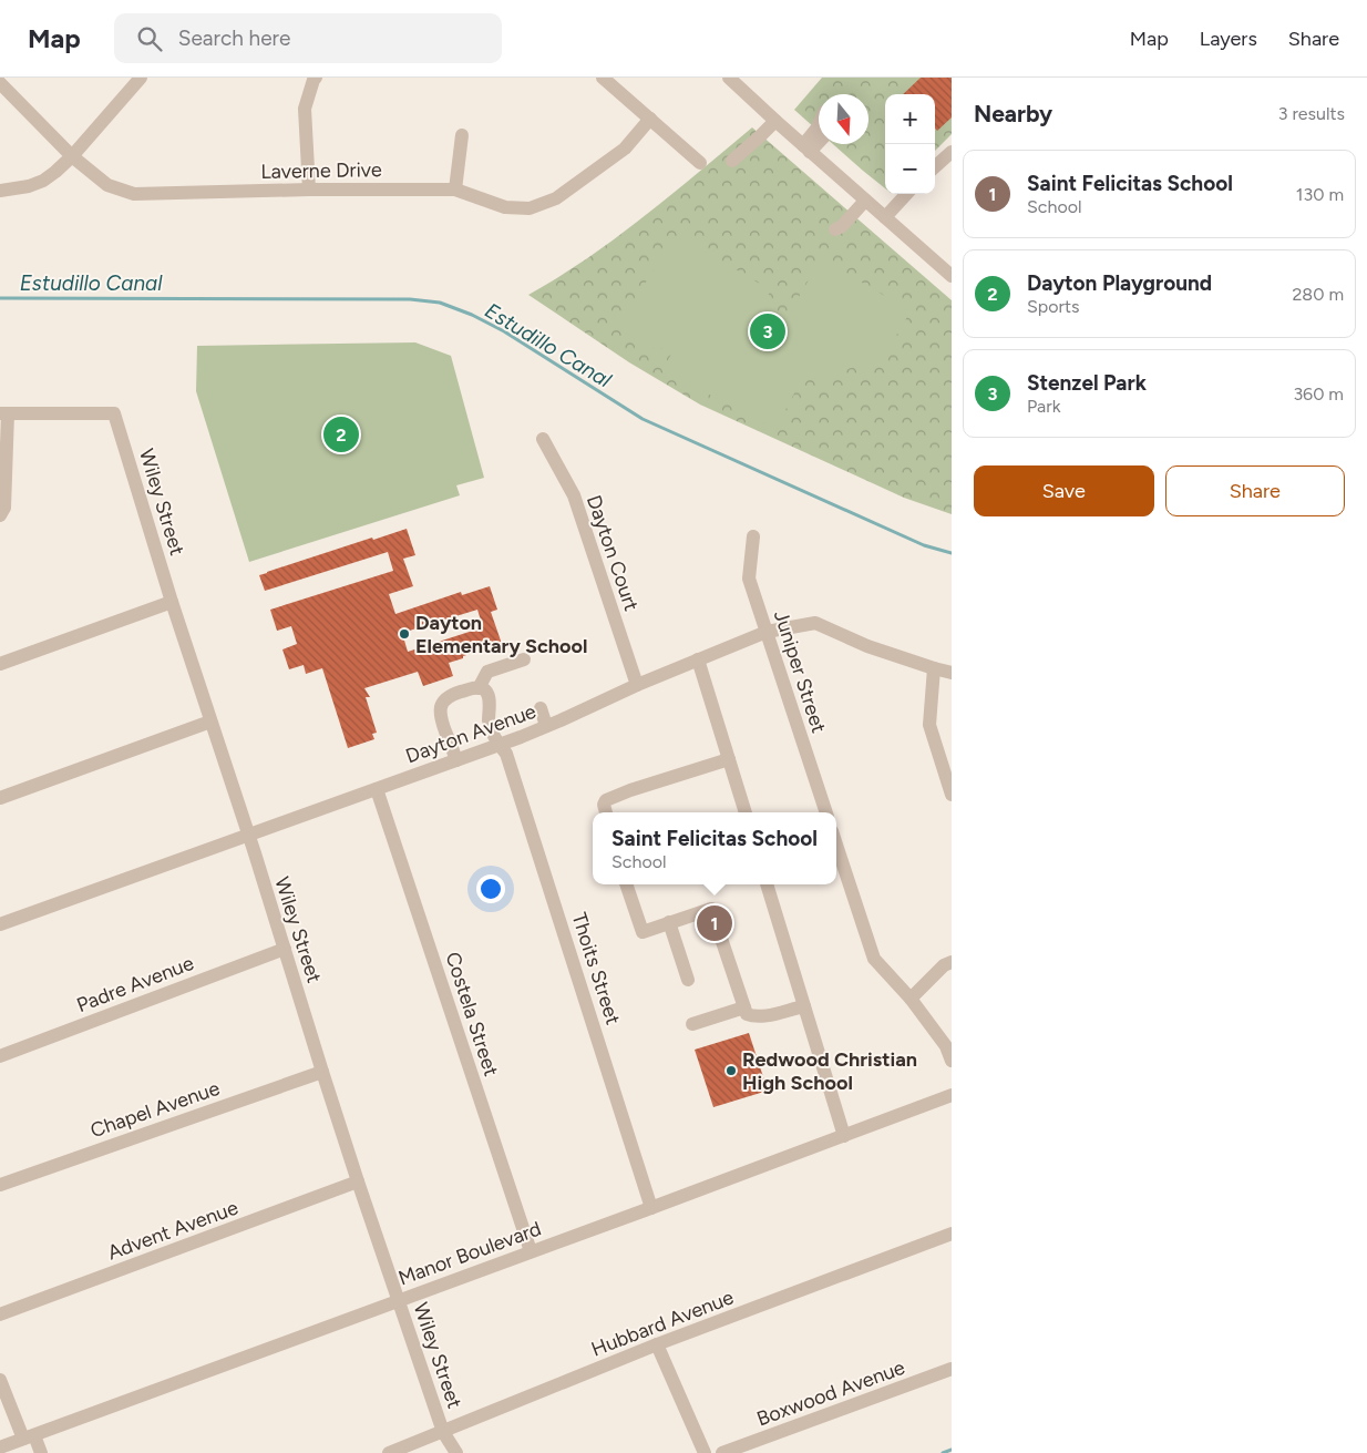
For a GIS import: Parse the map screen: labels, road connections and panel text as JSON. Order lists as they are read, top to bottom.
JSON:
{
  "streets": {
    "street": [
      "Laverne Drive",
      "Wiley Street",
      "Dayton Court",
      "Juniper Street",
      "Dayton Avenue",
      "Thoits Street",
      "Padre Avenue",
      "Costela Street",
      "Chapel Avenue",
      "Advent Avenue",
      "Manor Boulevard",
      "Hubbard Avenue",
      "Boxwood Avenue"
    ]
  },
  "crossings": [
    ["Wiley Street", "Dayton Avenue"],
    ["Wiley Street", "Padre Avenue"],
    ["Wiley Street", "Chapel Avenue"],
    ["Wiley Street", "Advent Avenue"],
    ["Wiley Street", "Manor Boulevard"],
    ["Wiley Street", "Hubbard Avenue"],
    ["Dayton Court", "Dayton Avenue"],
    ["Juniper Street", "Dayton Avenue"],
    ["Dayton Avenue", "Thoits Street"],
    ["Dayton Avenue", "Costela Street"],
    ["Thoits Street", "Manor Boulevard"],
    ["Costela Street", "Manor Boulevard"]
  ],
  "water": ["Estudillo Canal"],
  "places": ["Dayton Elementary School", "Redwood Christian High School"],
  "north": "bottom",
  "page": {
    "header": "Map",
    "search": "Search here",
    "nav": ["Map", "Layers", "Share"],
    "heading": ["Nearby", "3 results"],
    "map_buttons": ["+", "−"],
    "list": [
      {
        "mark": "1",
        "name": "Saint Felicitas School",
        "note": "School",
        "value": "130 m"
      },
      {
        "mark": "2",
        "name": "Dayton Playground",
        "note": "Sports",
        "value": "280 m"
      },
      {
        "mark": "3",
        "name": "Stenzel Park",
        "note": "Park",
        "value": "360 m"
      }
    ],
    "pins": ["3", "2", "1"],
    "buttons": ["Save", "Share"],
    "popup": ["Saint Felicitas School", "School"]
  }
}
